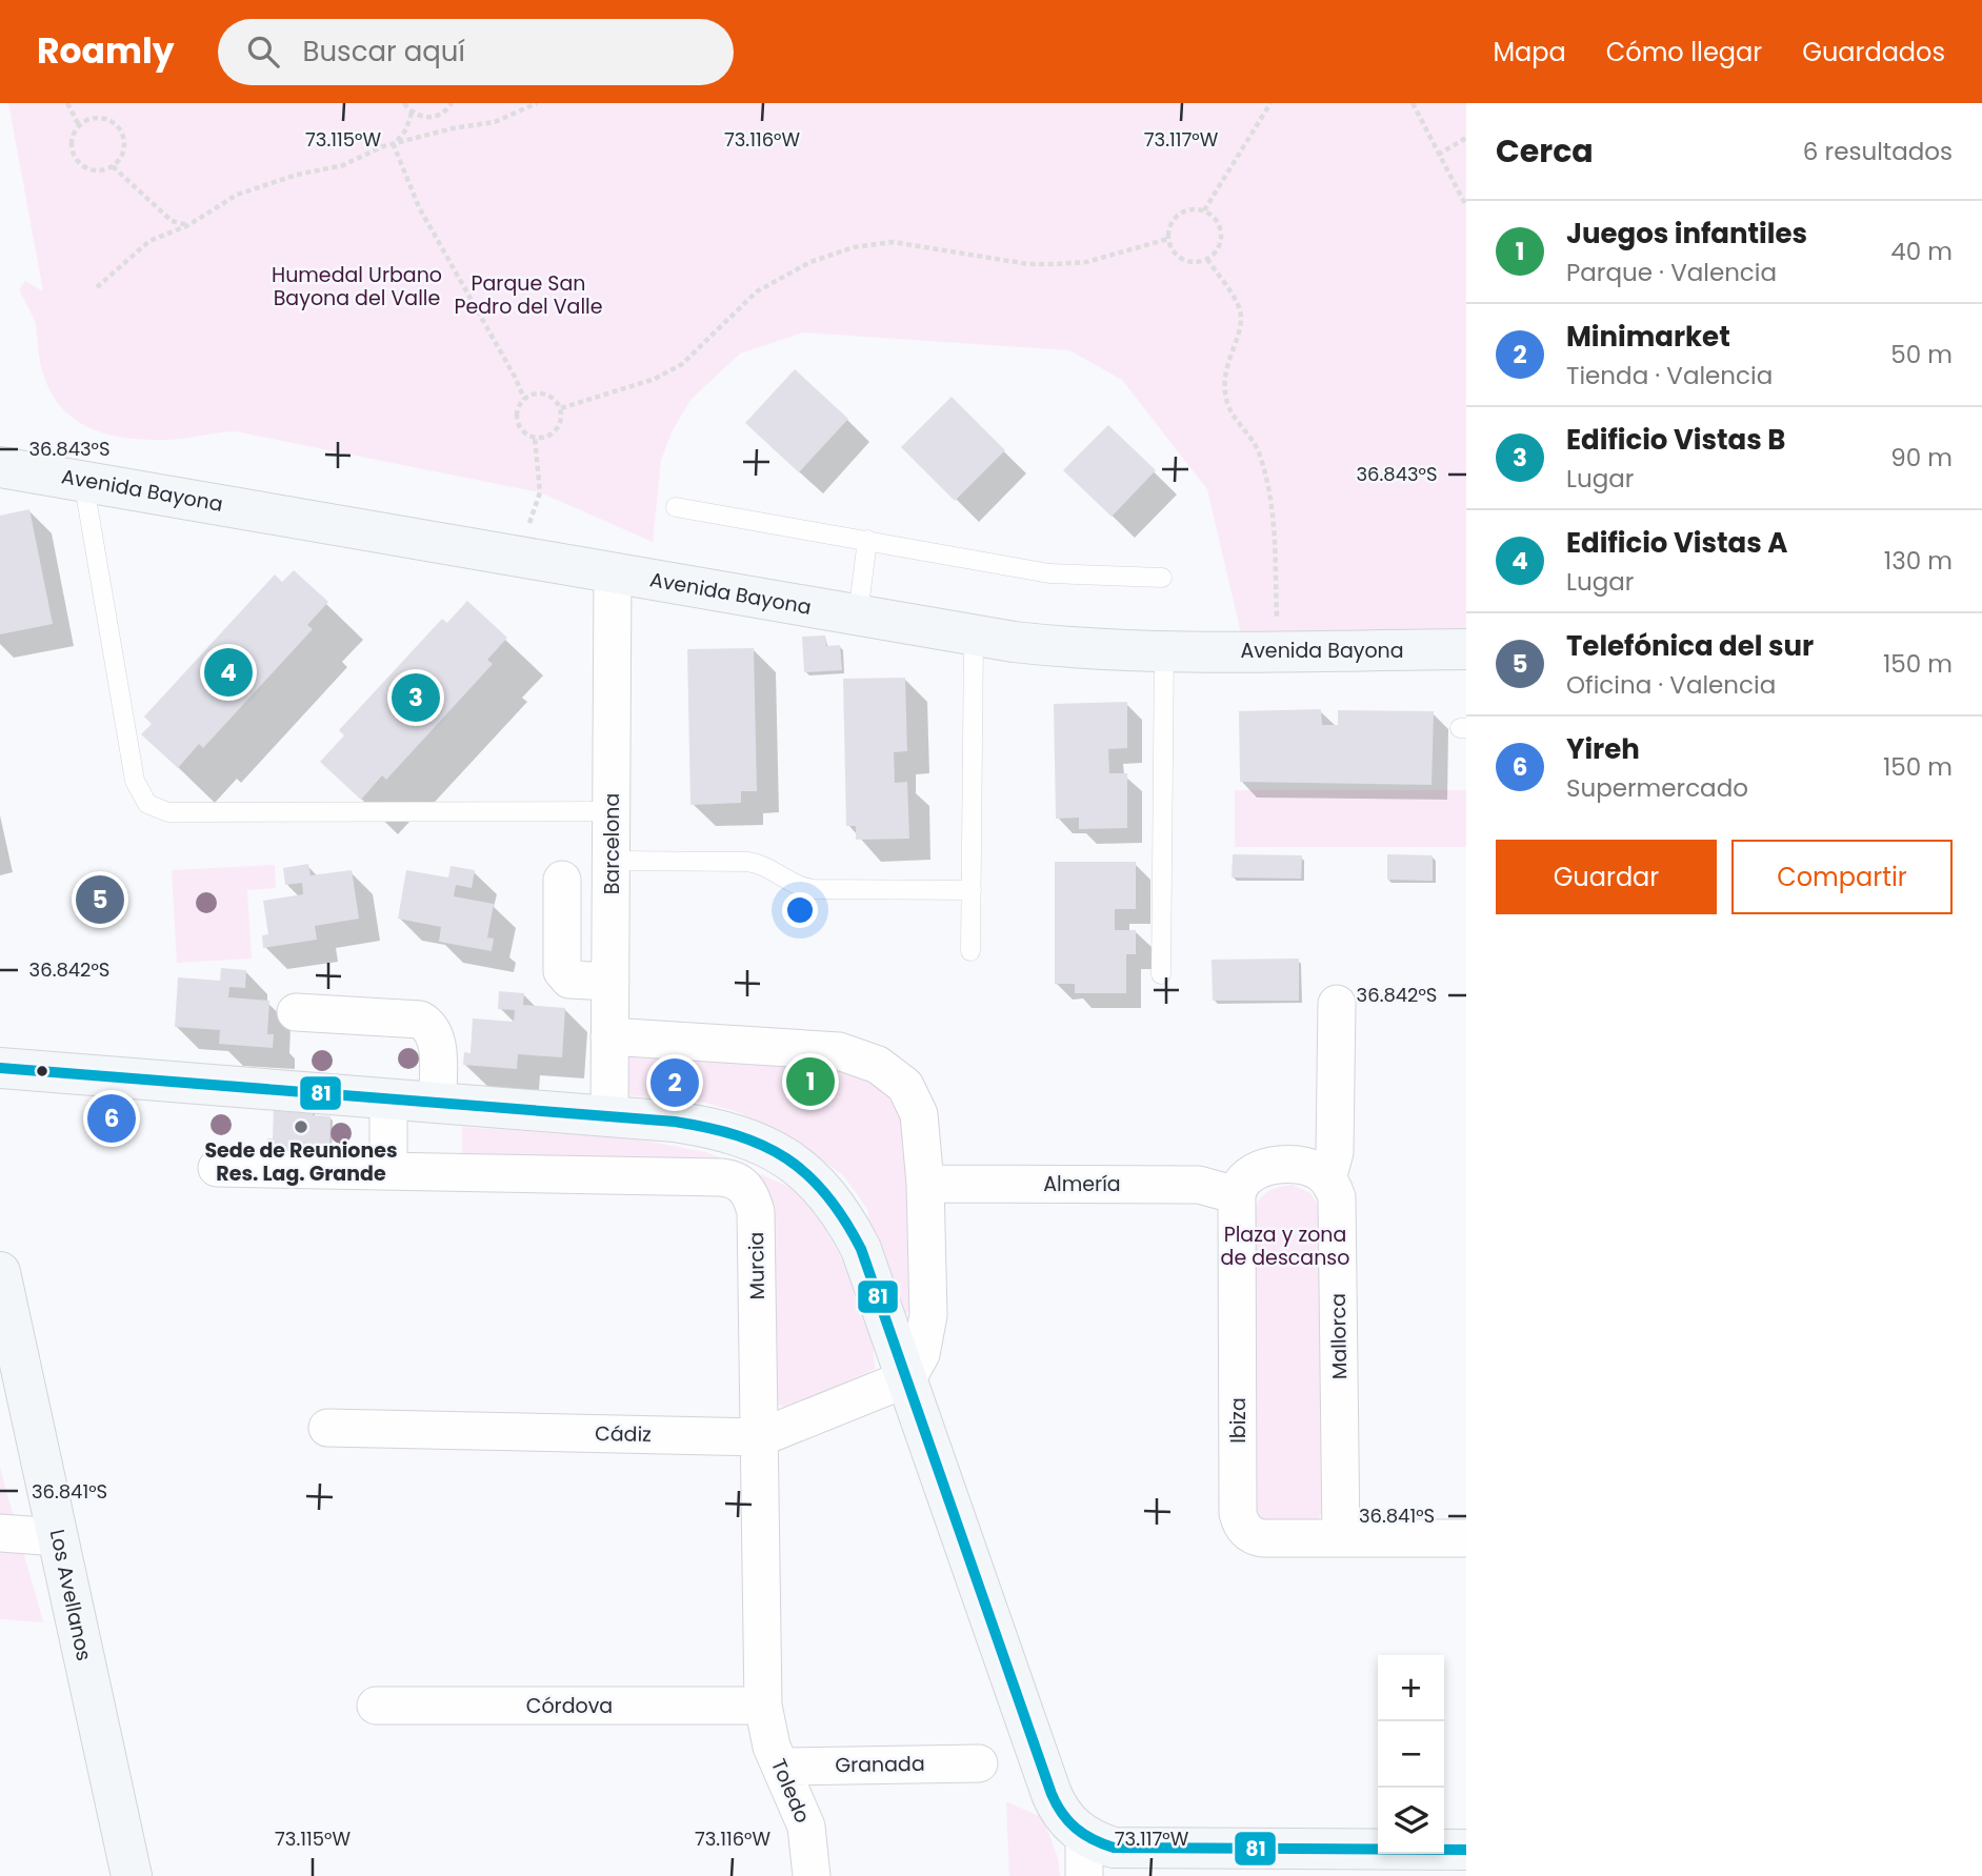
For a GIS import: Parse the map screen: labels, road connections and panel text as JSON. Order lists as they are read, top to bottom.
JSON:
{
  "streets": {
    "street": [
      "Avenida Bayona",
      "Barcelona",
      "Almería",
      "Murcia",
      "Mallorca",
      "Ibiza",
      "Cádiz",
      "Los Avellanos",
      "Córdova",
      "Granada",
      "Toledo"
    ]
  },
  "crossings": [
    ["Avenida Bayona", "Barcelona"],
    ["Almería", "Ibiza"],
    ["Murcia", "Cádiz"],
    ["Murcia", "Córdova"],
    ["Murcia", "Toledo"],
    ["Mallorca", "Ibiza"],
    ["Córdova", "Toledo"],
    ["Granada", "Toledo"]
  ],
  "parks": ["Humedal Urbano Bayona del Valle", "Parque San Pedro del Valle", "Plaza y zona de descanso"],
  "places": ["Sede de Reuniones Res. Lag. Grande"],
  "lines": ["transit line 81"],
  "page": {
    "header": "Roamly",
    "search": "Buscar aquí",
    "nav": ["Mapa", "Cómo llegar", "Guardados"],
    "heading": ["Cerca", "6 resultados"],
    "list": [
      {
        "mark": "1",
        "name": "Juegos infantiles",
        "note": "Parque · Valencia",
        "value": "40 m"
      },
      {
        "mark": "2",
        "name": "Minimarket",
        "note": "Tienda · Valencia",
        "value": "50 m"
      },
      {
        "mark": "3",
        "name": "Edificio Vistas B",
        "note": "Lugar",
        "value": "90 m"
      },
      {
        "mark": "4",
        "name": "Edificio Vistas A",
        "note": "Lugar",
        "value": "130 m"
      },
      {
        "mark": "5",
        "name": "Telefónica del sur",
        "note": "Oficina · Valencia",
        "value": "150 m"
      },
      {
        "mark": "6",
        "name": "Yireh",
        "note": "Supermercado",
        "value": "150 m"
      }
    ],
    "pins": [
      "4",
      "3",
      "5",
      "1",
      "2",
      "6"
    ],
    "buttons": ["Guardar", "Compartir"],
    "map_buttons": ["+", "−"]
  },
  "coordinates": [
    "73.115°W",
    "73.116°W",
    "73.117°W",
    "36.843°S",
    "36.842°S",
    "36.841°S"
  ]
}
